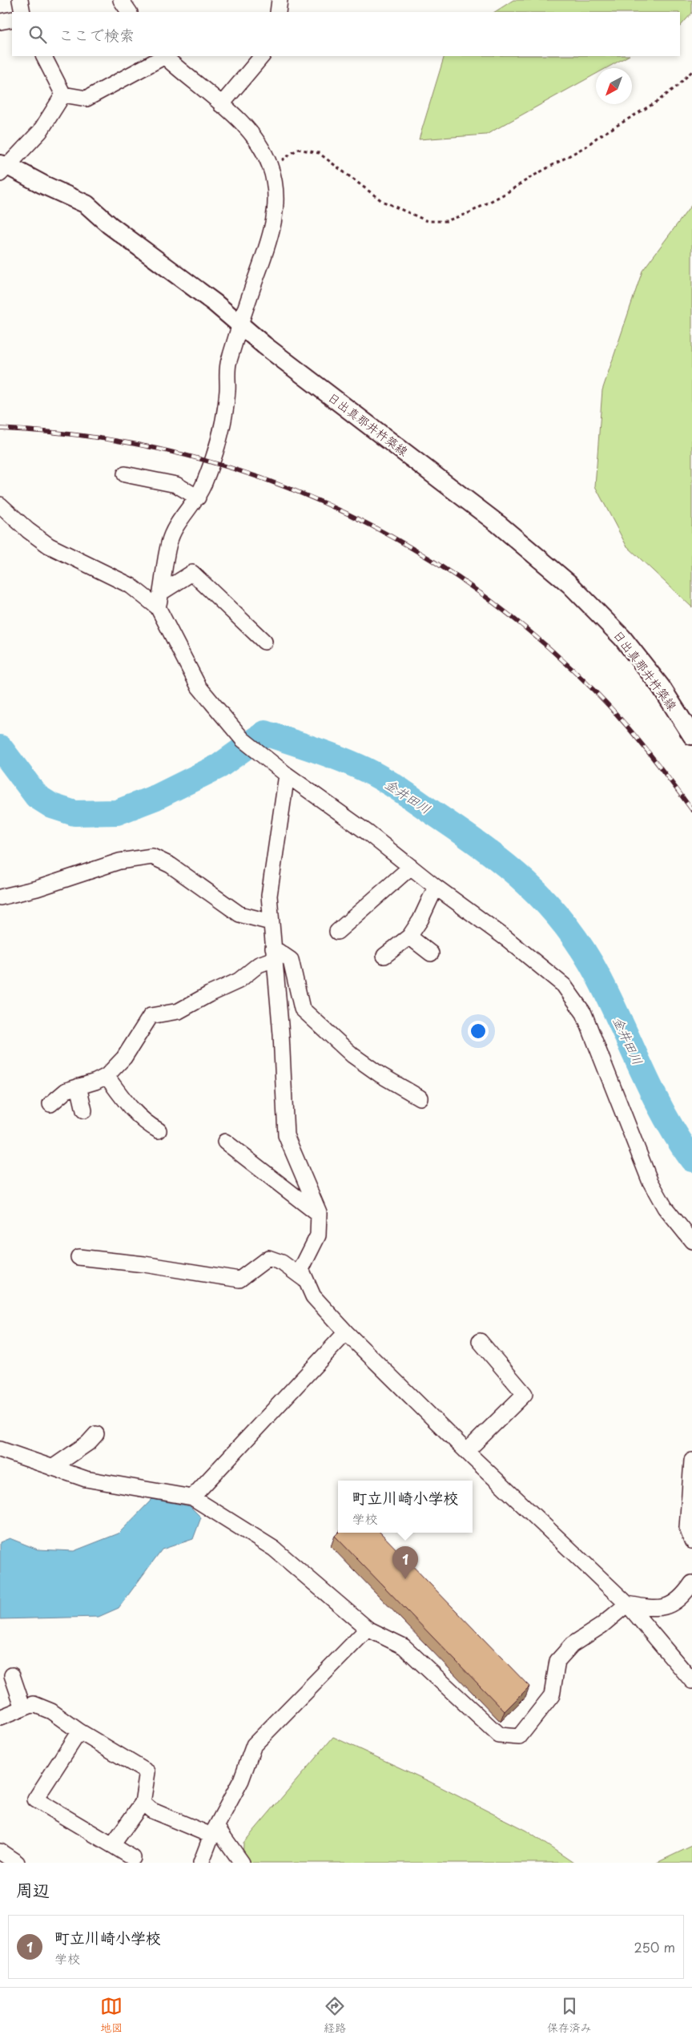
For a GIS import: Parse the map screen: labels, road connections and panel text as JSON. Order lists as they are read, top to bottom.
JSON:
{
  "streets": {
    "main road": ["日出真那井杵築線"]
  },
  "water": ["金井田川"],
  "north": "bottom left",
  "page": {
    "search": "ここで検索",
    "popup": ["町立川崎小学校", "学校"],
    "pins": "1",
    "heading": "周辺",
    "list": [
      {
        "mark": "1",
        "name": "町立川崎小学校",
        "note": "学校",
        "value": "250 m"
      }
    ],
    "nav": ["地図", "経路", "保存済み"]
  }
}
